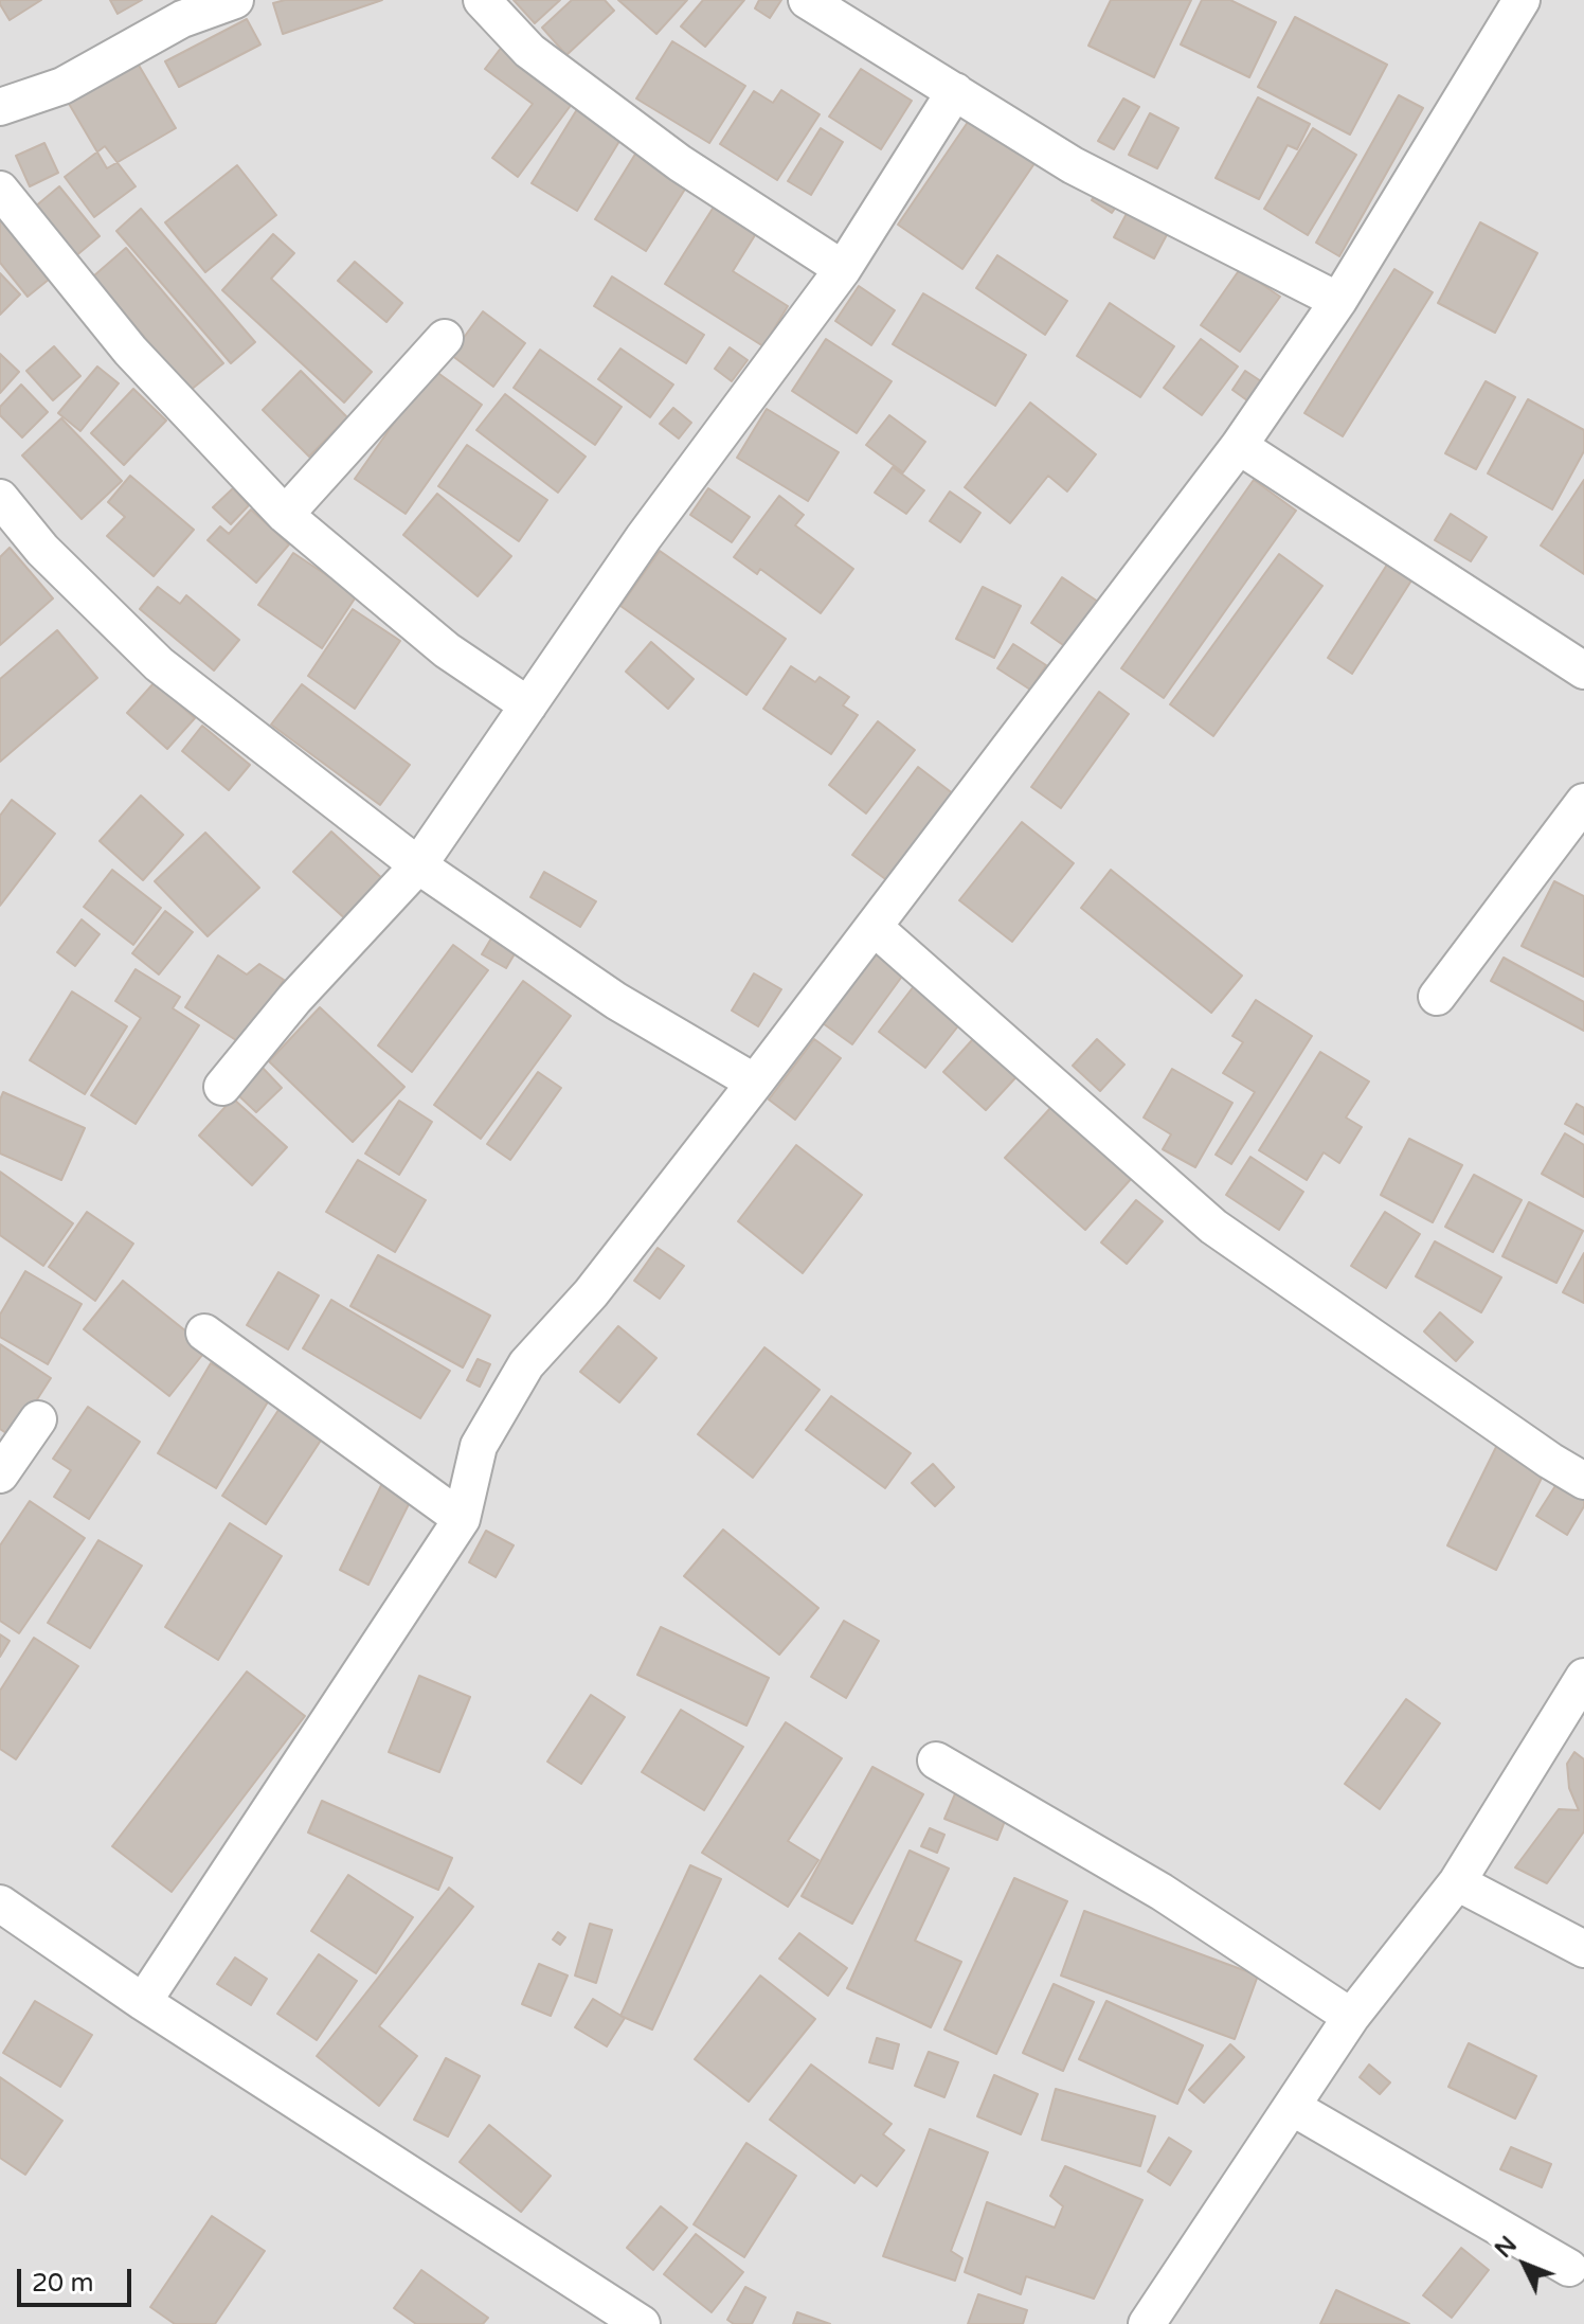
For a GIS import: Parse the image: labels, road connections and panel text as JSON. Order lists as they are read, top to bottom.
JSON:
{
  "scale_bar": "20 m",
  "north": "top left"
}
